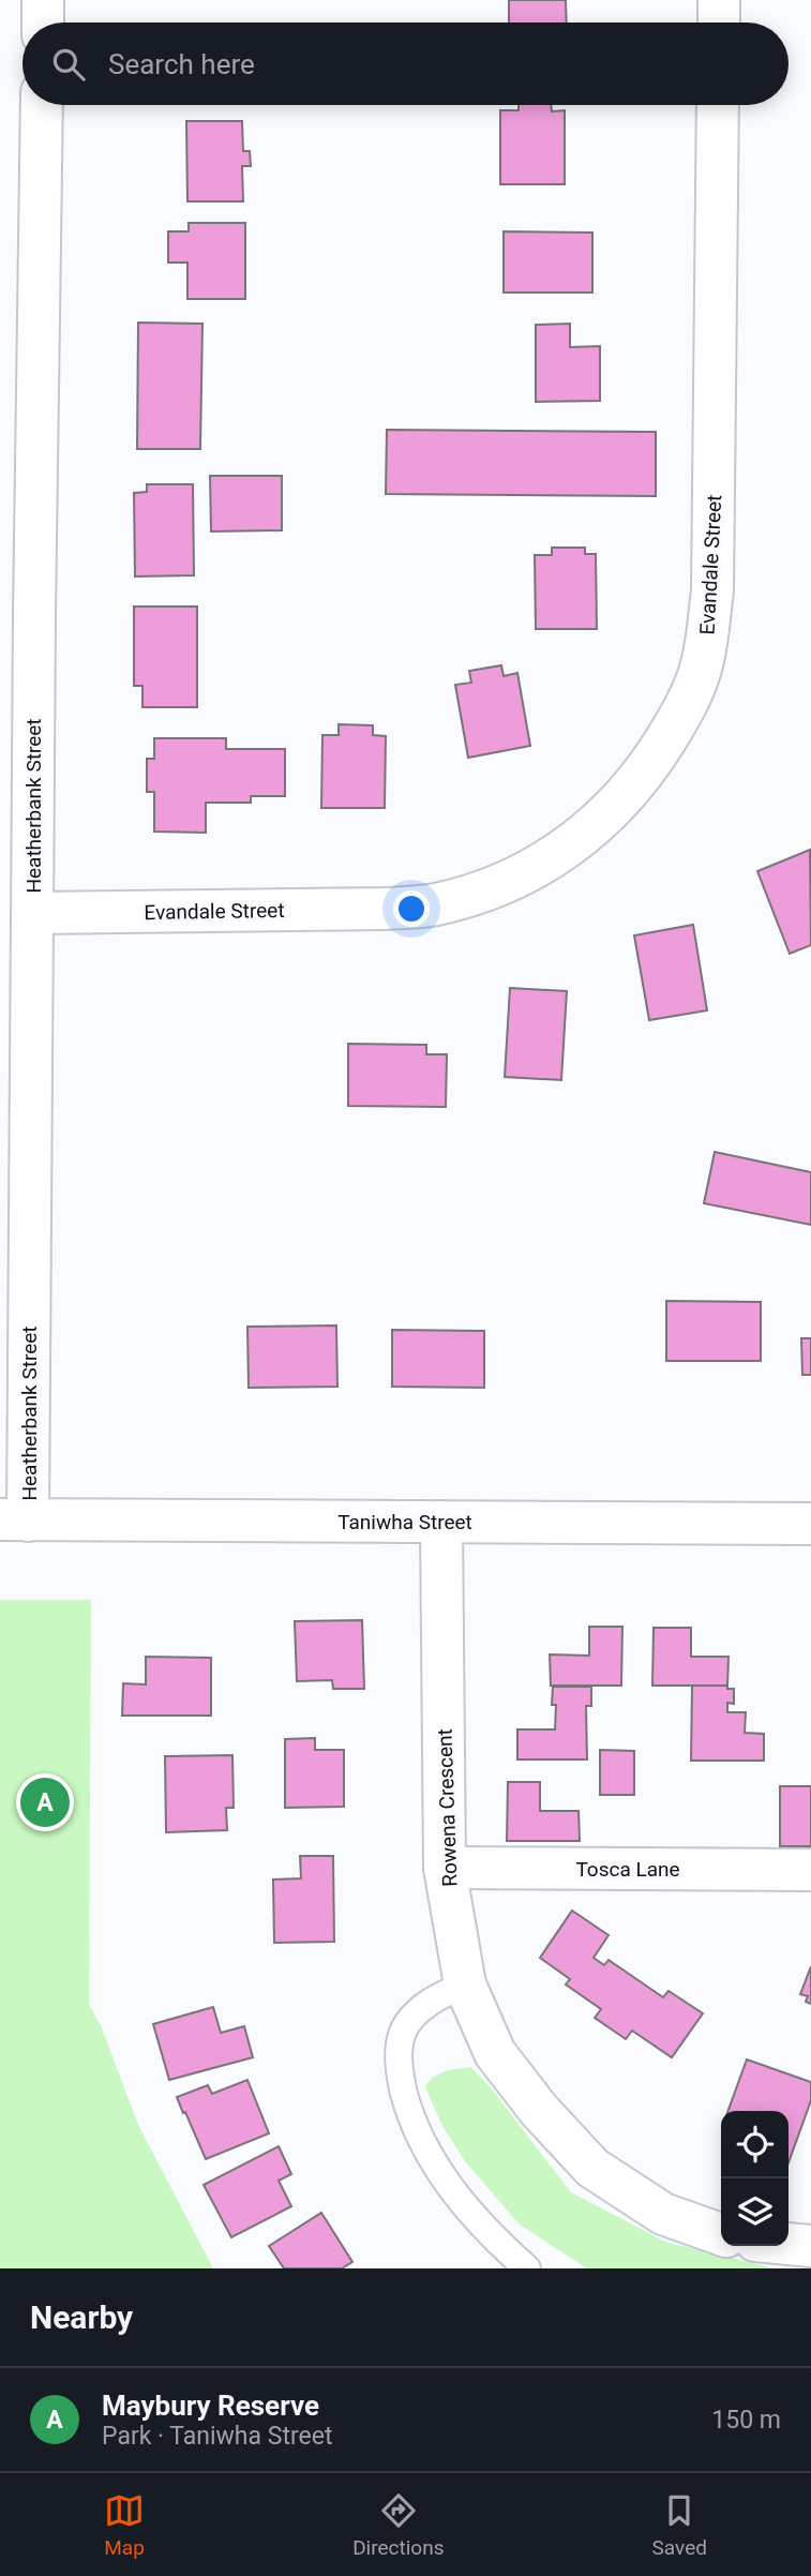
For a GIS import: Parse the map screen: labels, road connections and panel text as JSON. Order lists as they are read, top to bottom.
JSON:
{
  "streets": {
    "street": [
      "Evandale Street",
      "Heatherbank Street",
      "Taniwha Street",
      "Rowena Crescent",
      "Tosca Lane"
    ]
  },
  "crossings": [
    ["Evandale Street", "Heatherbank Street"],
    ["Heatherbank Street", "Taniwha Street"],
    ["Taniwha Street", "Rowena Crescent"],
    ["Rowena Crescent", "Tosca Lane"]
  ],
  "page": {
    "search": "Search here",
    "pins": "A",
    "heading": "Nearby",
    "list": [
      {
        "mark": "A",
        "name": "Maybury Reserve",
        "note": "Park · Taniwha Street",
        "value": "150 m"
      }
    ],
    "nav": ["Map", "Directions", "Saved"]
  }
}
